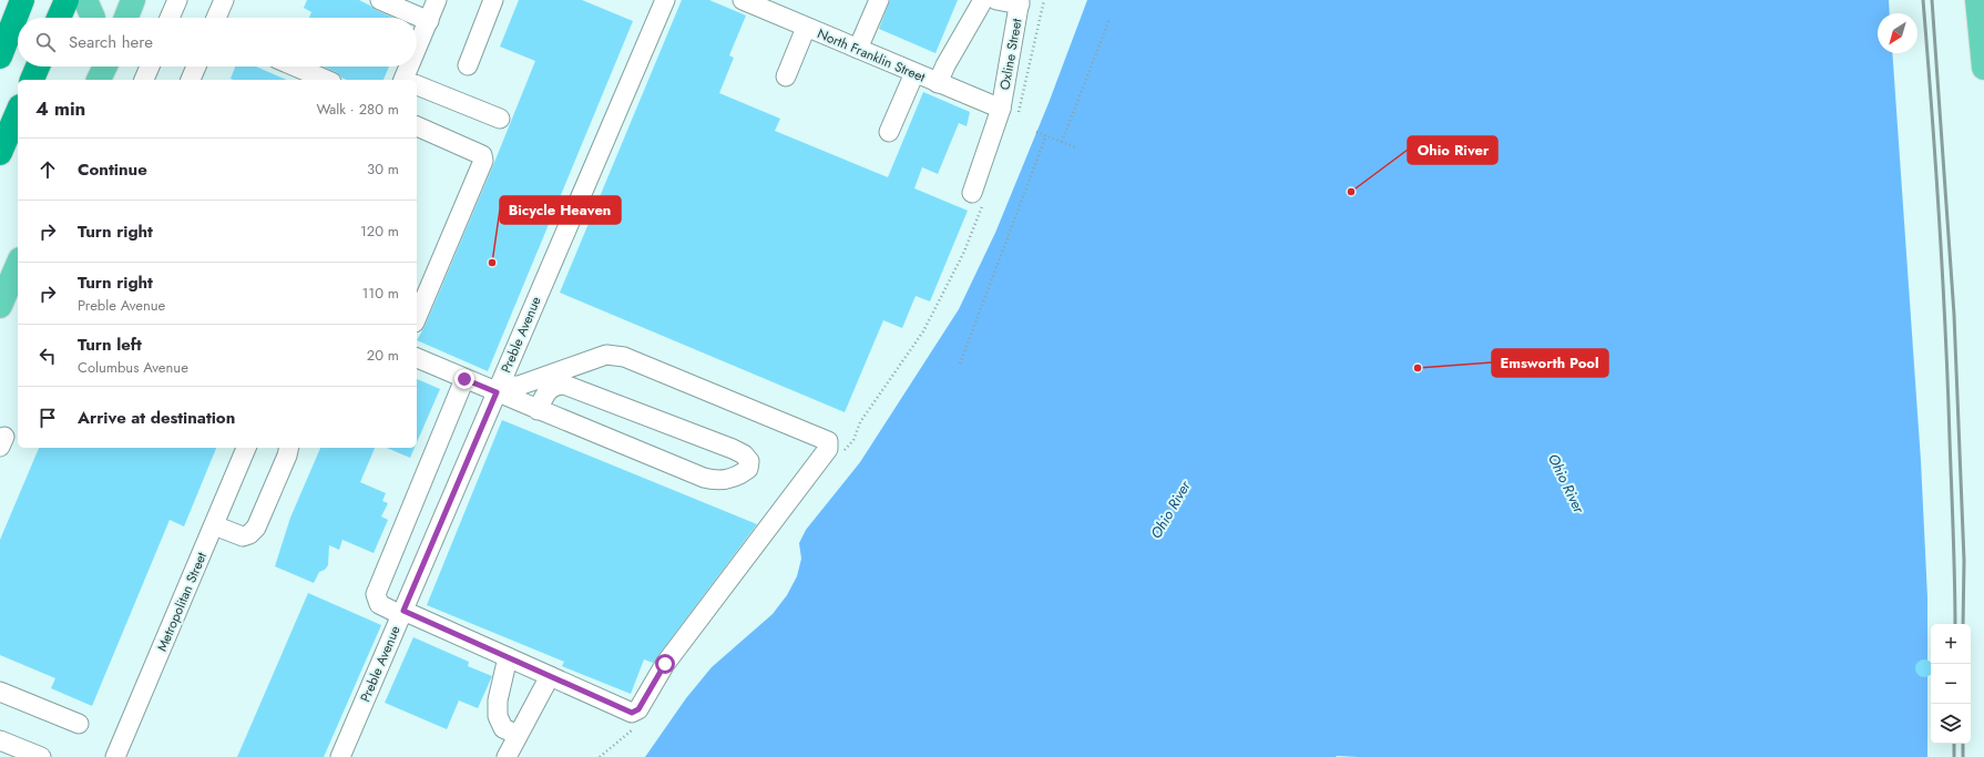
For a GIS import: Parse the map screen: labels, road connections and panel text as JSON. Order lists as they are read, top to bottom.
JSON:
{
  "streets": {
    "street": [
      "Oxline Street",
      "North Franklin Street",
      "Preble Avenue",
      "Metropolitan Street"
    ]
  },
  "crossings": [
    ["Oxline Street", "North Franklin Street"]
  ],
  "water": ["Ohio River"],
  "places": ["Ohio River", "Bicycle Heaven", "Emsworth Pool"],
  "north": "bottom left",
  "page": {
    "search": "Search here",
    "heading": ["4 min", "Walk · 280 m"],
    "list": [
      ["Continue", "30 m"],
      ["Turn right", "120 m"],
      ["Turn right", "Preble Avenue", "110 m"],
      ["Turn left", "Columbus Avenue", "20 m"],
      "Arrive at destination"
    ],
    "map_buttons": ["+", "−"]
  }
}
